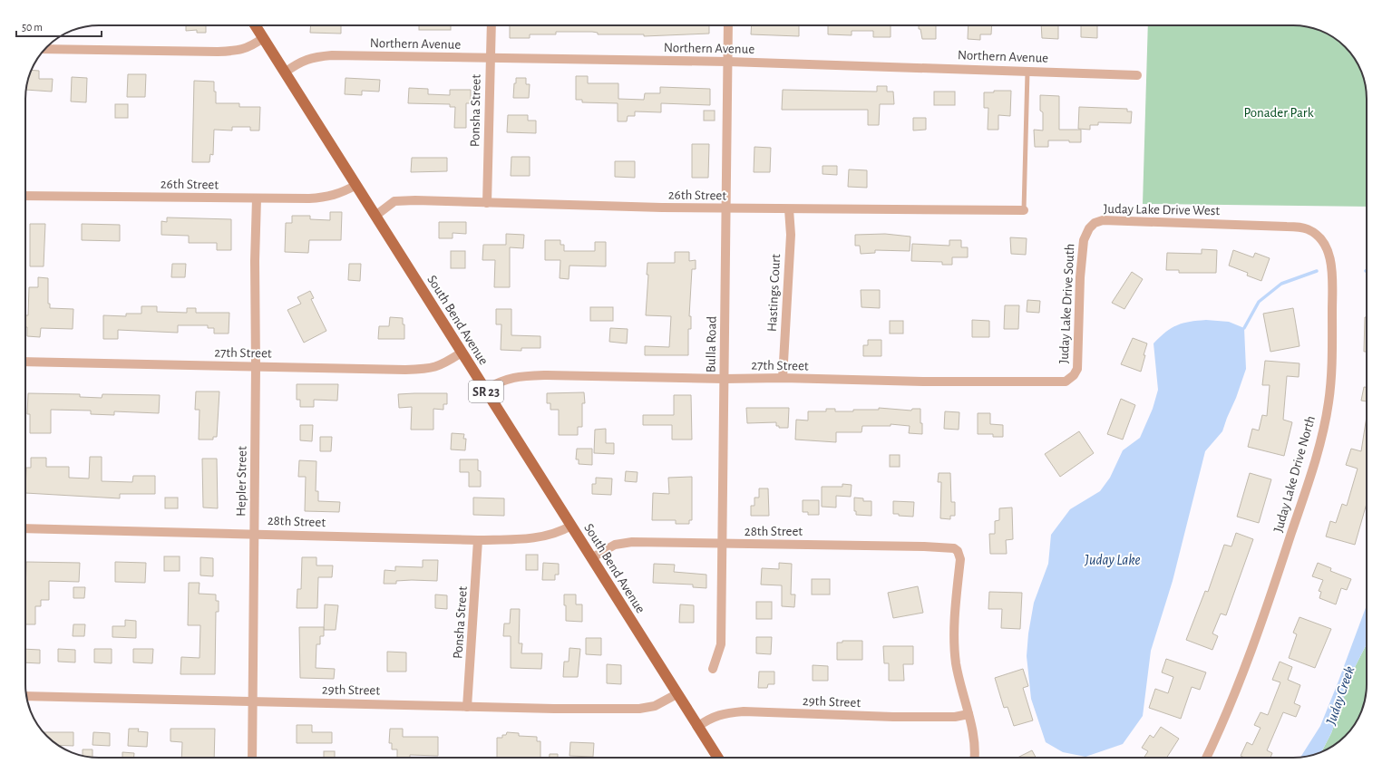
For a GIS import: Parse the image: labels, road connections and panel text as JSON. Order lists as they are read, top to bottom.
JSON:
{
  "streets": {
    "main road": ["South Bend Avenue", "SR 23"],
    "street": [
      "Northern Avenue",
      "Ponsha Street",
      "26th Street",
      "Juday Lake Drive West",
      "Hastings Court",
      "Juday Lake Drive South",
      "Bulla Road",
      "27th Street",
      "Juday Lake Drive North",
      "Hepler Street",
      "28th Street",
      "29th Street"
    ]
  },
  "crossings": [
    ["Northern Avenue", "Ponsha Street"],
    ["Northern Avenue", "South Bend Avenue"],
    ["Northern Avenue", "Bulla Road"],
    ["Ponsha Street", "26th Street"],
    ["Ponsha Street", "28th Street"],
    ["Ponsha Street", "29th Street"],
    ["26th Street", "Hastings Court"],
    ["26th Street", "South Bend Avenue"],
    ["26th Street", "Bulla Road"],
    ["26th Street", "Hepler Street"],
    ["Juday Lake Drive West", "Juday Lake Drive South"],
    ["Juday Lake Drive West", "Juday Lake Drive North"],
    ["Hastings Court", "27th Street"],
    ["Juday Lake Drive South", "27th Street"],
    ["South Bend Avenue", "27th Street"],
    ["South Bend Avenue", "28th Street"],
    ["South Bend Avenue", "29th Street"],
    ["Bulla Road", "27th Street"],
    ["Bulla Road", "28th Street"],
    ["27th Street", "Hepler Street"],
    ["Hepler Street", "28th Street"],
    ["Hepler Street", "29th Street"],
    ["28th Street", "29th Street"]
  ],
  "water": ["Juday Lake", "Juday Creek"],
  "parks": ["Ponader Park"],
  "scale_bar": "50 m"
}
